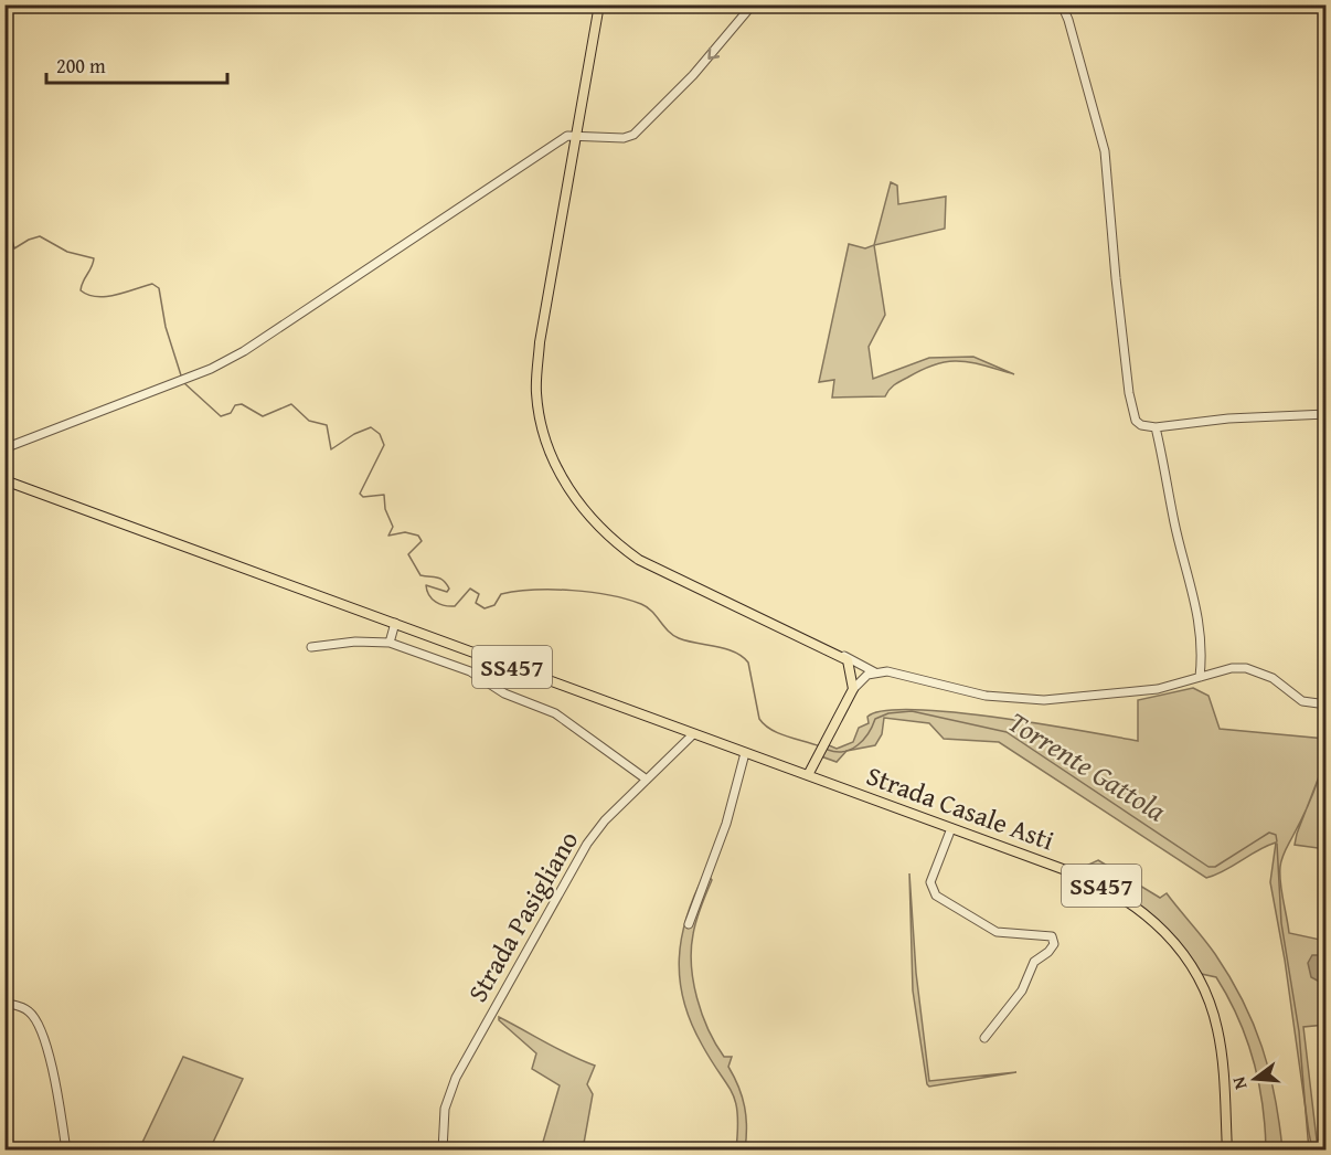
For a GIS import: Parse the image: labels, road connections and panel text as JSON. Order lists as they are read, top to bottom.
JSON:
{
  "streets": {
    "main road": ["SS457", "Strada Casale Asti"],
    "street": ["Strada Pasigliano"]
  },
  "crossings": [
    ["SS457", "Strada Casale Asti"],
    ["SS457", "Strada Pasigliano"]
  ],
  "water": ["Torrente Gattola"],
  "scale_bar": "200 m",
  "north": "left"
}
